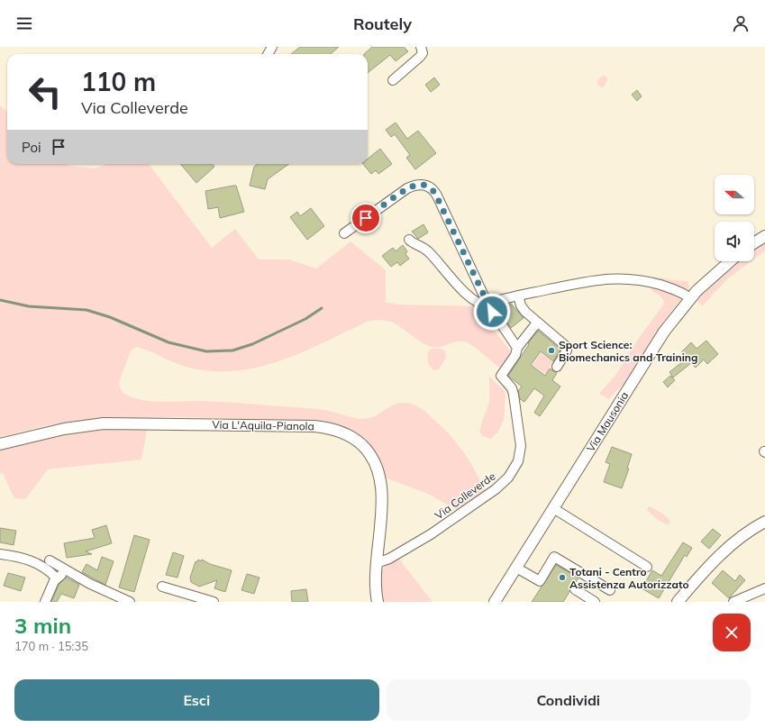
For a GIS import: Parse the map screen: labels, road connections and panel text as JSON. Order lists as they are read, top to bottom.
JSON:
{
  "streets": {
    "main road": ["Via Mausonia", "Via L'Aquila-Pianola"],
    "street": ["Via Colleverde"]
  },
  "crossings": [
    ["Via L'Aquila-Pianola", "Via Colleverde"]
  ],
  "places": ["Sport Science: Biomechanics and Training", "Totani - Centro Assistenza Autorizzato"],
  "north": "left",
  "page": {
    "header": "Routely",
    "turn": ["110 m", "Via Colleverde"],
    "then": "Poi",
    "heading": ["3 min", "170 m · 15:35"],
    "buttons": ["Esci", "Condividi"]
  }
}
